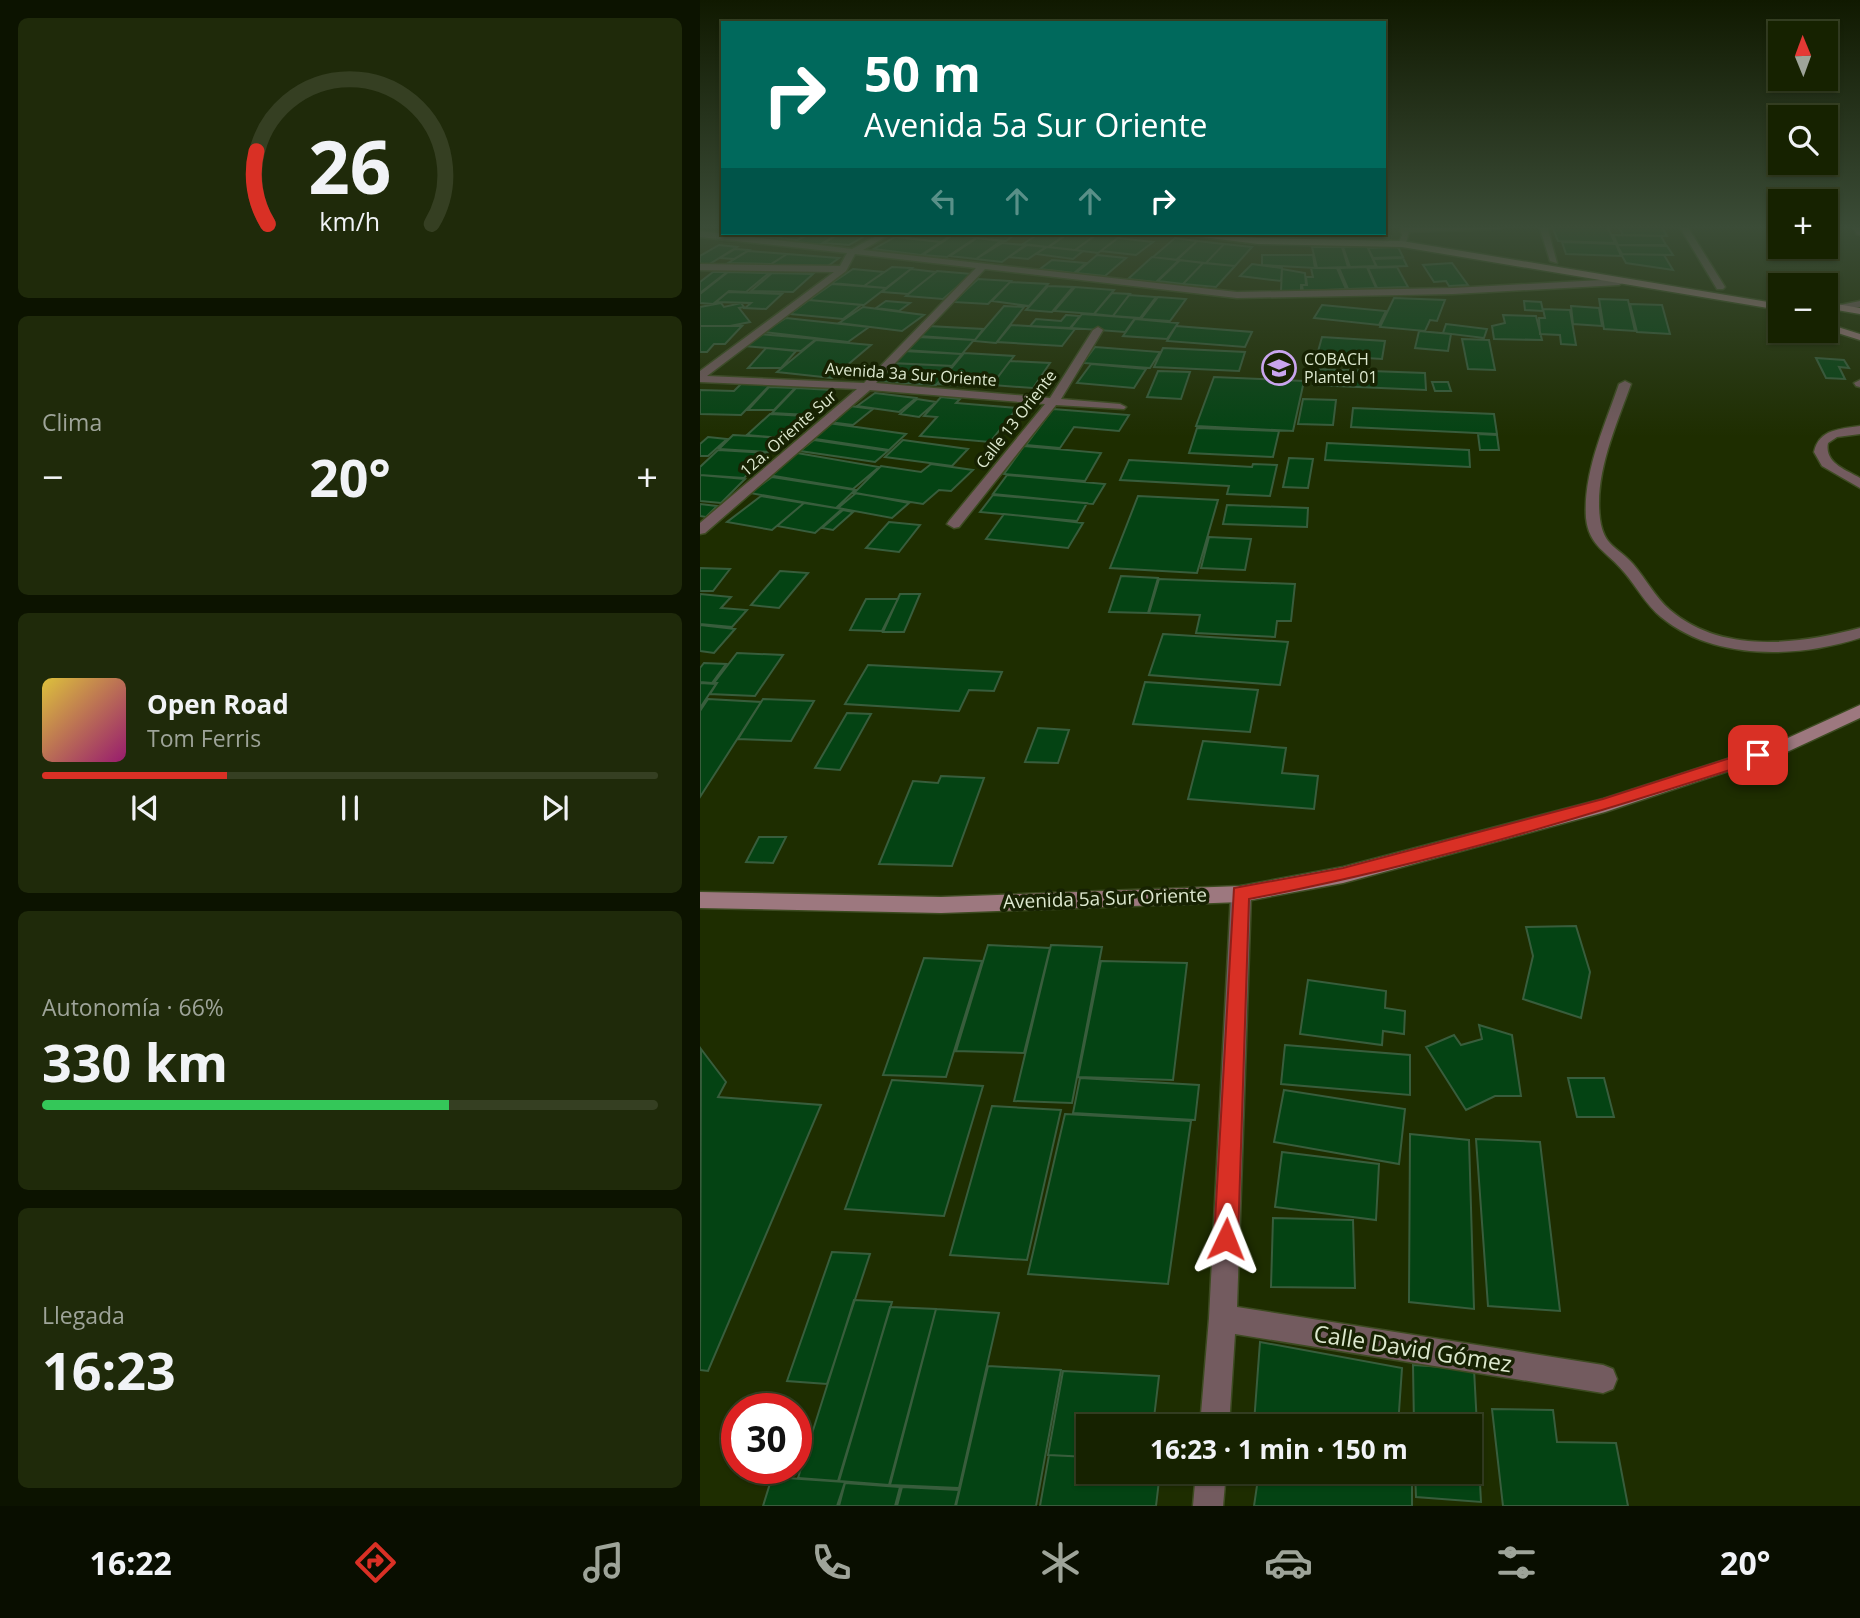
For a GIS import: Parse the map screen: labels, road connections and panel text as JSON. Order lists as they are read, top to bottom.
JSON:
{
  "streets": {
    "main road": ["Avenida 5a Sur Oriente"],
    "street": [
      "Avenida 3a Sur Oriente",
      "Calle 13 Oriente",
      "12a. Oriente Sur",
      "Calle David Gómez"
    ]
  },
  "crossings": [
    ["Avenida 3a Sur Oriente", "Calle 13 Oriente"],
    ["Avenida 3a Sur Oriente", "12a. Oriente Sur"]
  ],
  "places": {
    "school or university": ["COBACH Plantel 01"]
  },
  "north": "top",
  "page": {
    "map_buttons": ["+", "−"],
    "turn": ["50 m", "Avenida 5a Sur Oriente"],
    "tile": [
      "Clima",
      ["Autonomía · 66%", "330 km"],
      ["Llegada", "16:23"]
    ],
    "heat": ["−", "20°", "+"],
    "song": ["Open Road", "Tom Ferris"],
    "limit": "30",
    "trip": "16:23 · 1 min · 150 m",
    "tabs": ["16:22", "20°"],
    "gauge": ["26", "km/h"]
  }
}
